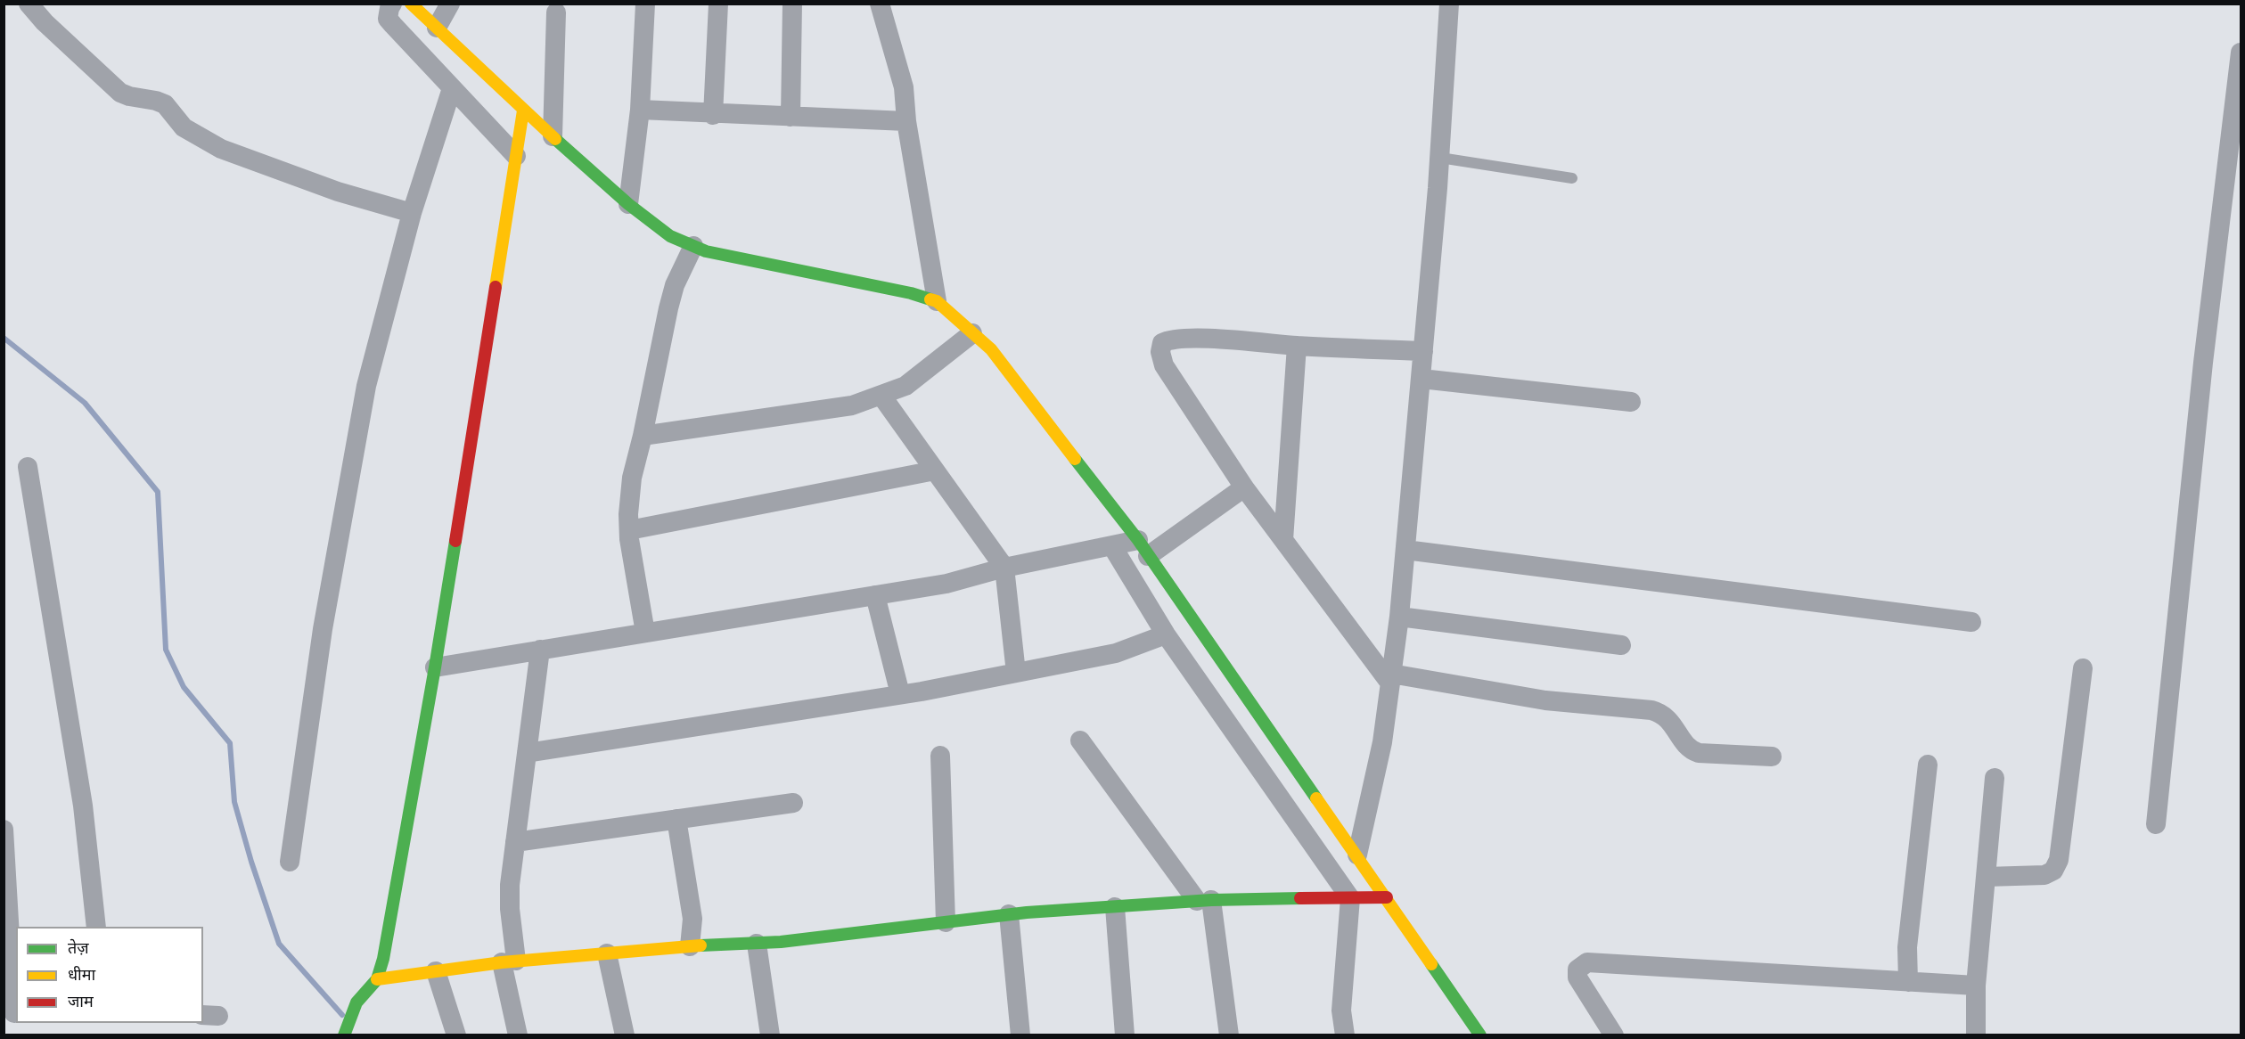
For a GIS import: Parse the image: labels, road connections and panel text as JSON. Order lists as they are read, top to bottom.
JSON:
{
  "legend": ["तेज़", "धीमा", "जाम"]
}
